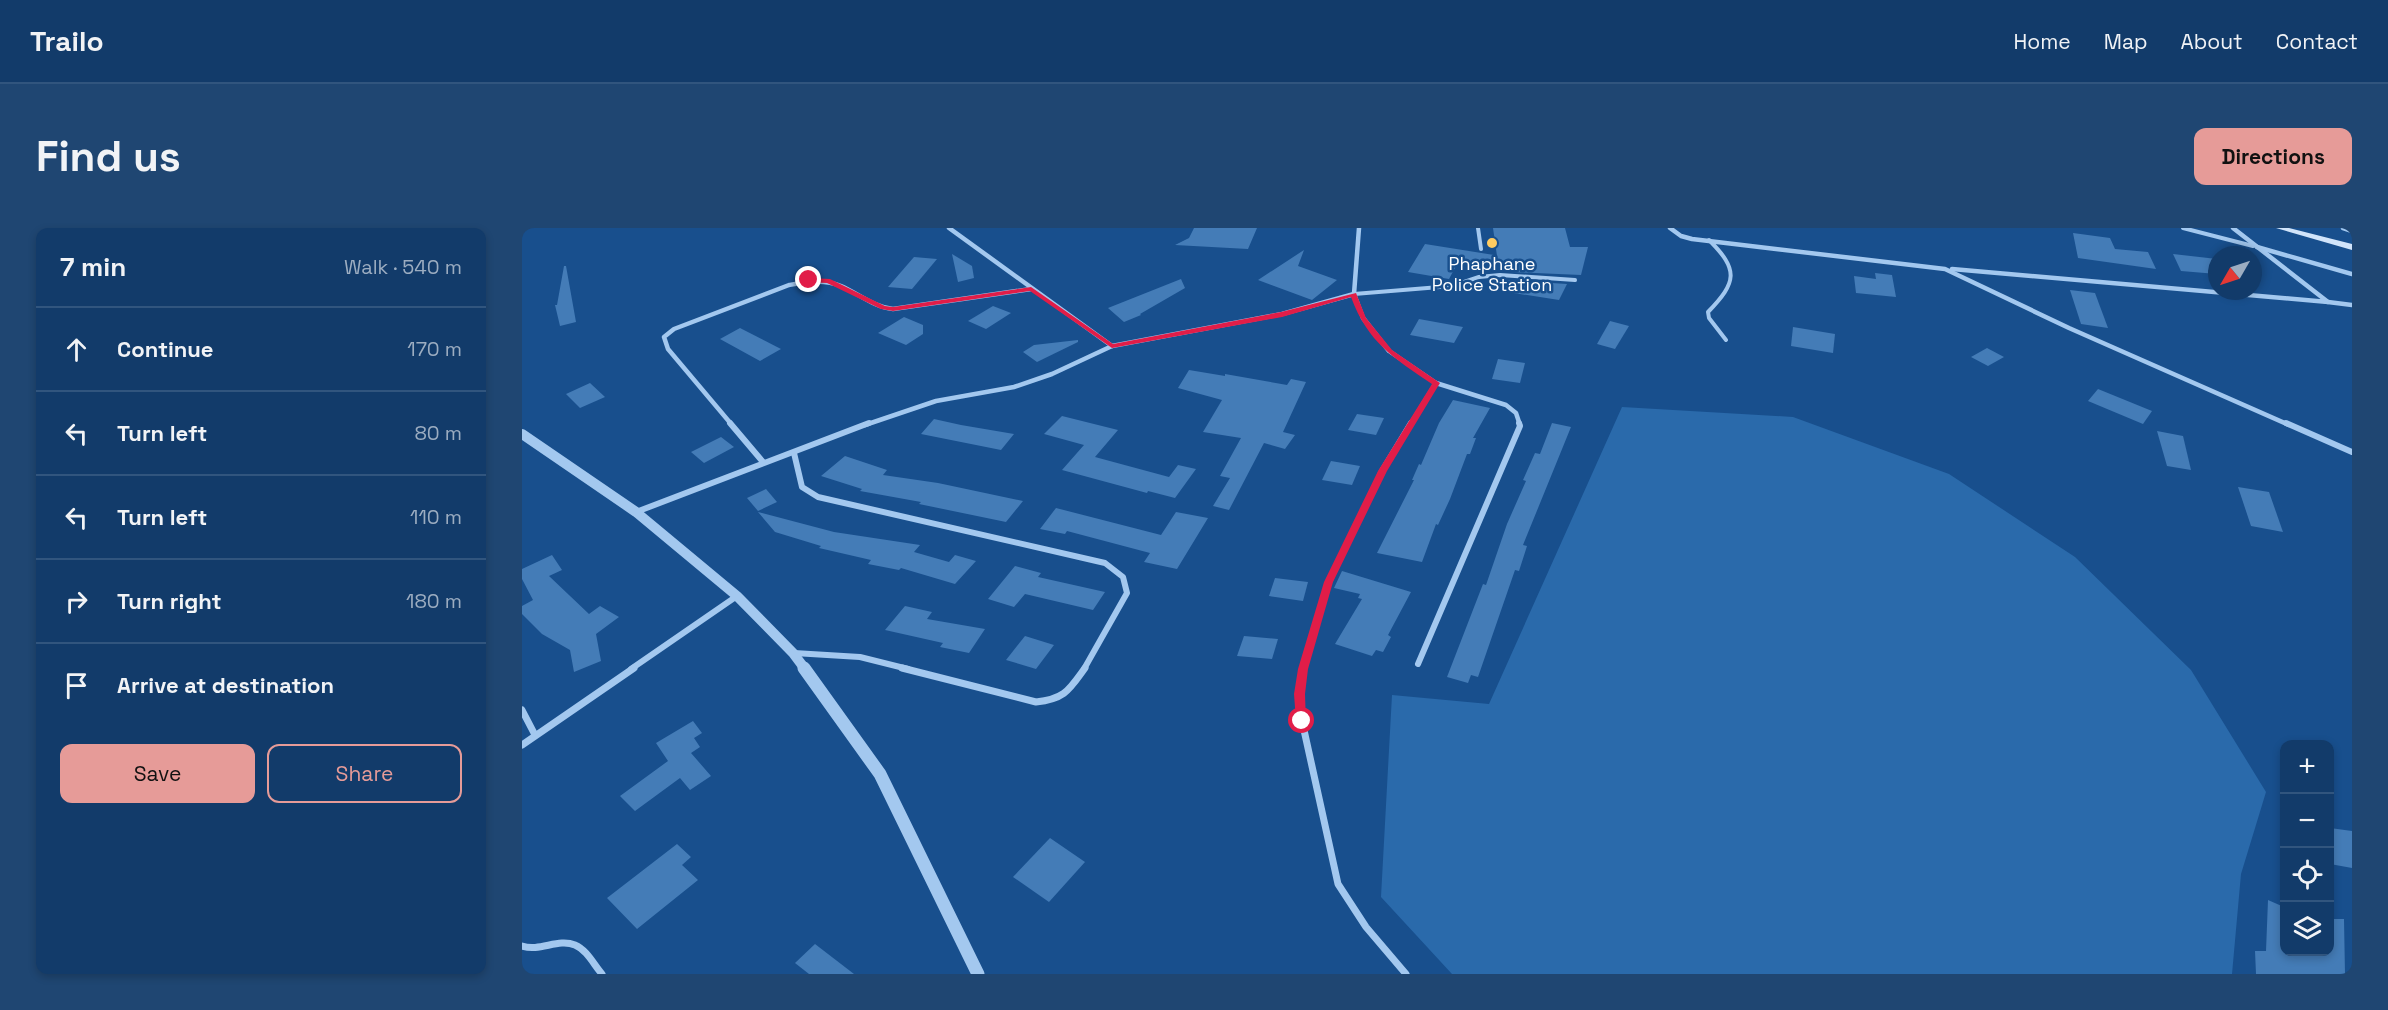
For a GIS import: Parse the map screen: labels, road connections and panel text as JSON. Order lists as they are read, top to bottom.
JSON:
{
  "places": ["Phaphane Police Station"],
  "north": "bottom left",
  "page": {
    "header": "Trailo",
    "nav": [
      "Home",
      "Map",
      "About",
      "Contact"
    ],
    "buttons": [
      "Directions",
      ["Save", "Share"]
    ],
    "title": "Find us",
    "heading": ["7 min", "Walk · 540 m"],
    "list": [
      ["Continue", "170 m"],
      ["Turn left", "80 m"],
      ["Turn left", "110 m"],
      ["Turn right", "180 m"],
      "Arrive at destination"
    ],
    "map_buttons": ["+", "−"]
  }
}
